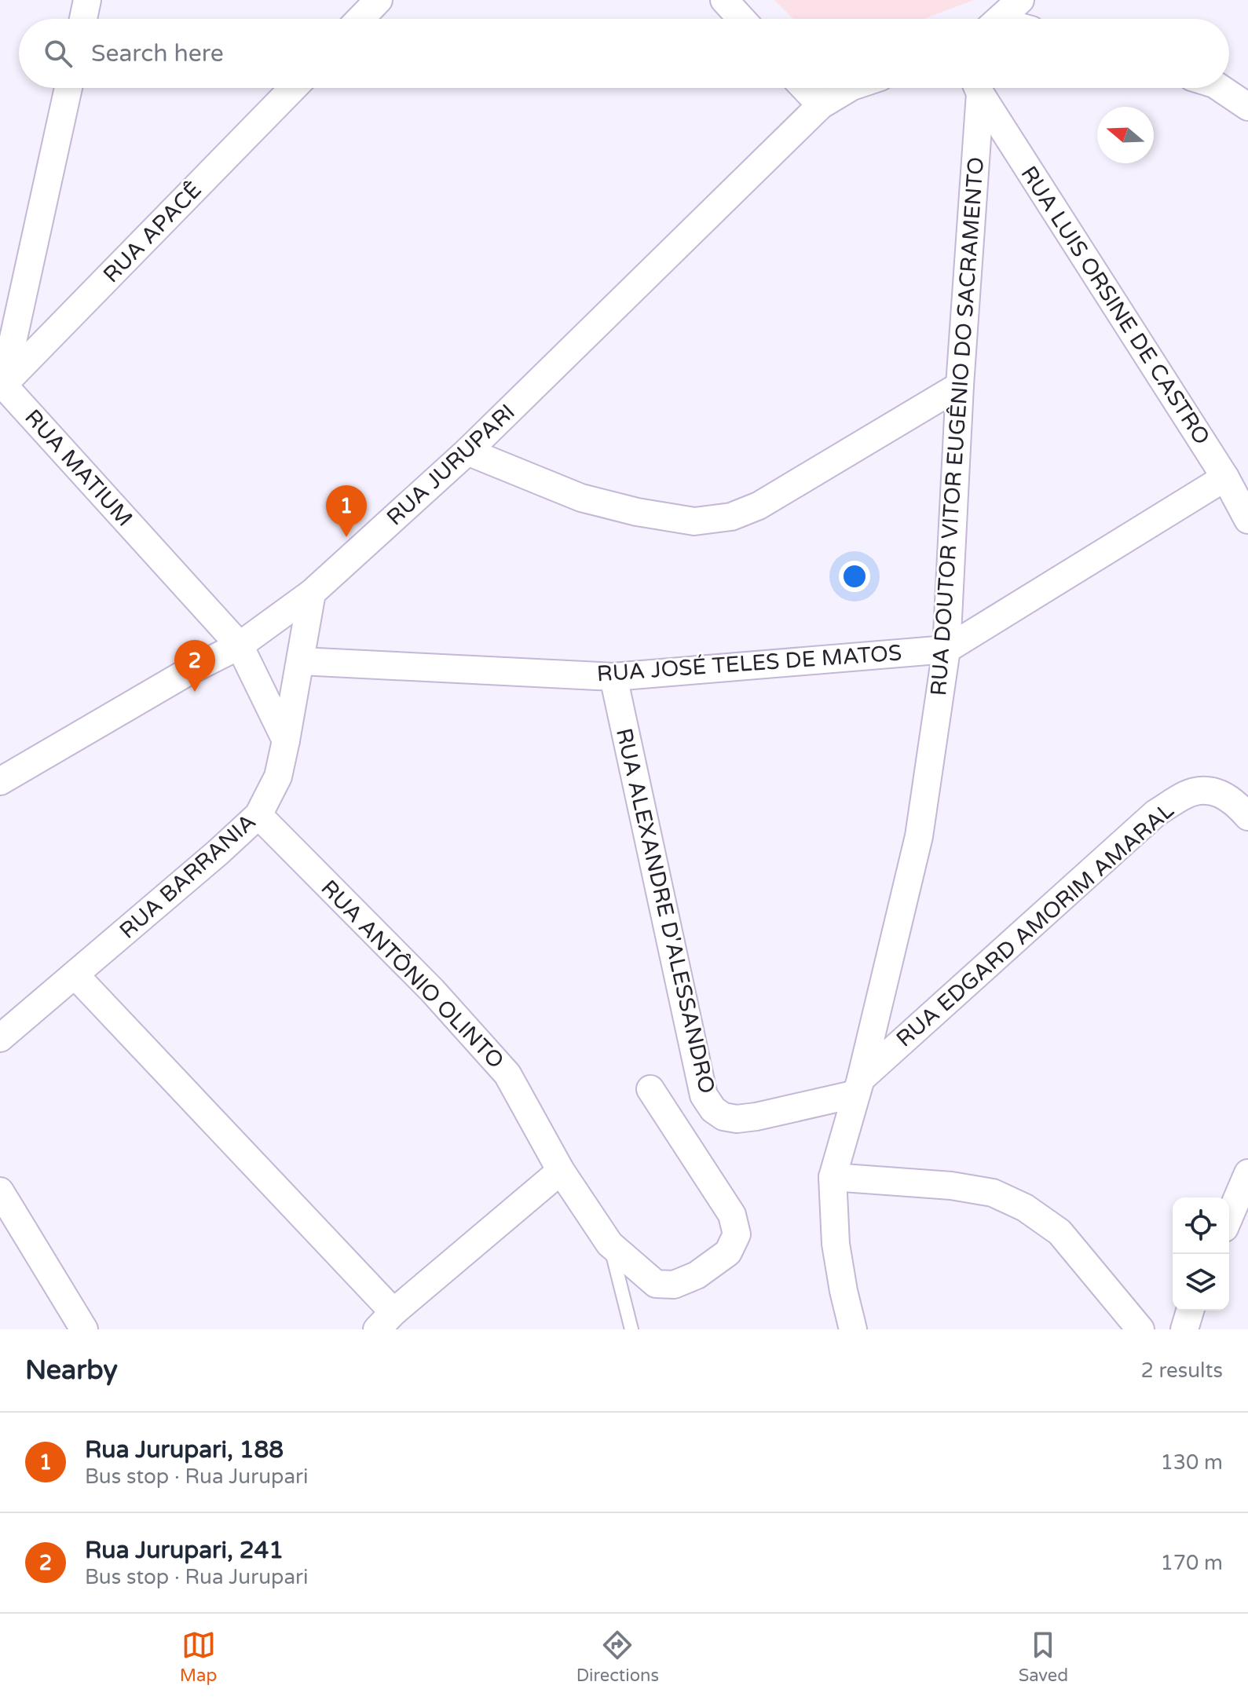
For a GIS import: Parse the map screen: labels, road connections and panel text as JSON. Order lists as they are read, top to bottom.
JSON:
{
  "streets": {
    "street": [
      "RUA APACÊ",
      "RUA LUIS ORSINE DE CASTRO",
      "RUA DOUTOR VITOR EUGÊNIO DO SACRAMENTO",
      "RUA JURUPARI",
      "RUA MATIUM",
      "RUA JOSÉ TELES DE MATOS",
      "RUA BARRANIA",
      "RUA ALEXANDRE D'ALESSANDRO",
      "RUA EDGARD AMORIM AMARAL",
      "RUA ANTÔNIO OLINTO"
    ]
  },
  "crossings": [
    ["RUA APACÊ", "RUA MATIUM"],
    ["RUA LUIS ORSINE DE CASTRO", "RUA JOSÉ TELES DE MATOS"],
    ["RUA DOUTOR VITOR EUGÊNIO DO SACRAMENTO", "RUA JOSÉ TELES DE MATOS"],
    ["RUA DOUTOR VITOR EUGÊNIO DO SACRAMENTO", "RUA ALEXANDRE D'ALESSANDRO"],
    ["RUA DOUTOR VITOR EUGÊNIO DO SACRAMENTO", "RUA EDGARD AMORIM AMARAL"],
    ["RUA JURUPARI", "RUA MATIUM"],
    ["RUA JURUPARI", "RUA BARRANIA"],
    ["RUA MATIUM", "RUA BARRANIA"],
    ["RUA JOSÉ TELES DE MATOS", "RUA BARRANIA"],
    ["RUA JOSÉ TELES DE MATOS", "RUA ALEXANDRE D'ALESSANDRO"],
    ["RUA BARRANIA", "RUA ANTÔNIO OLINTO"],
    ["RUA ALEXANDRE D'ALESSANDRO", "RUA EDGARD AMORIM AMARAL"]
  ],
  "north": "left",
  "page": {
    "search": "Search here",
    "pins": ["1", "2"],
    "heading": ["Nearby", "2 results"],
    "list": [
      {
        "mark": "1",
        "name": "Rua Jurupari, 188",
        "note": "Bus stop · Rua Jurupari",
        "value": "130 m"
      },
      {
        "mark": "2",
        "name": "Rua Jurupari, 241",
        "note": "Bus stop · Rua Jurupari",
        "value": "170 m"
      }
    ],
    "nav": ["Map", "Directions", "Saved"]
  }
}
